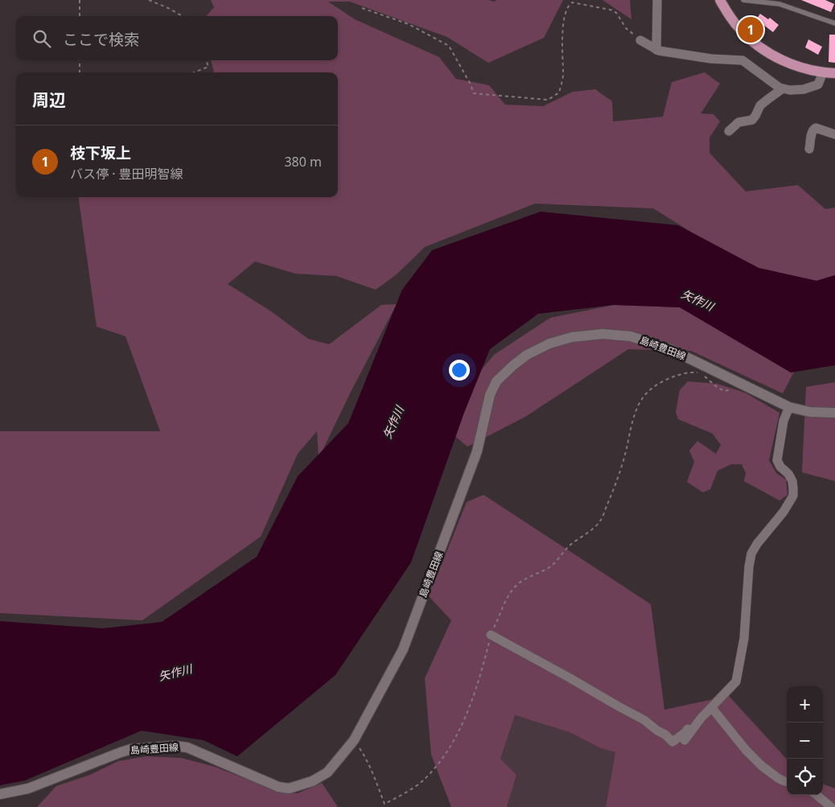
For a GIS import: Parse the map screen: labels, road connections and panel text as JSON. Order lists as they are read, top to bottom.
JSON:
{
  "streets": {
    "main road": ["島崎豊田線"]
  },
  "water": ["矢作川"],
  "page": {
    "pins": "1",
    "search": "ここで検索",
    "heading": "周辺",
    "list": [
      {
        "mark": "1",
        "name": "枝下坂上",
        "note": "バス停 · 豊田明智線",
        "value": "380 m"
      }
    ],
    "map_buttons": ["+", "−"]
  }
}
